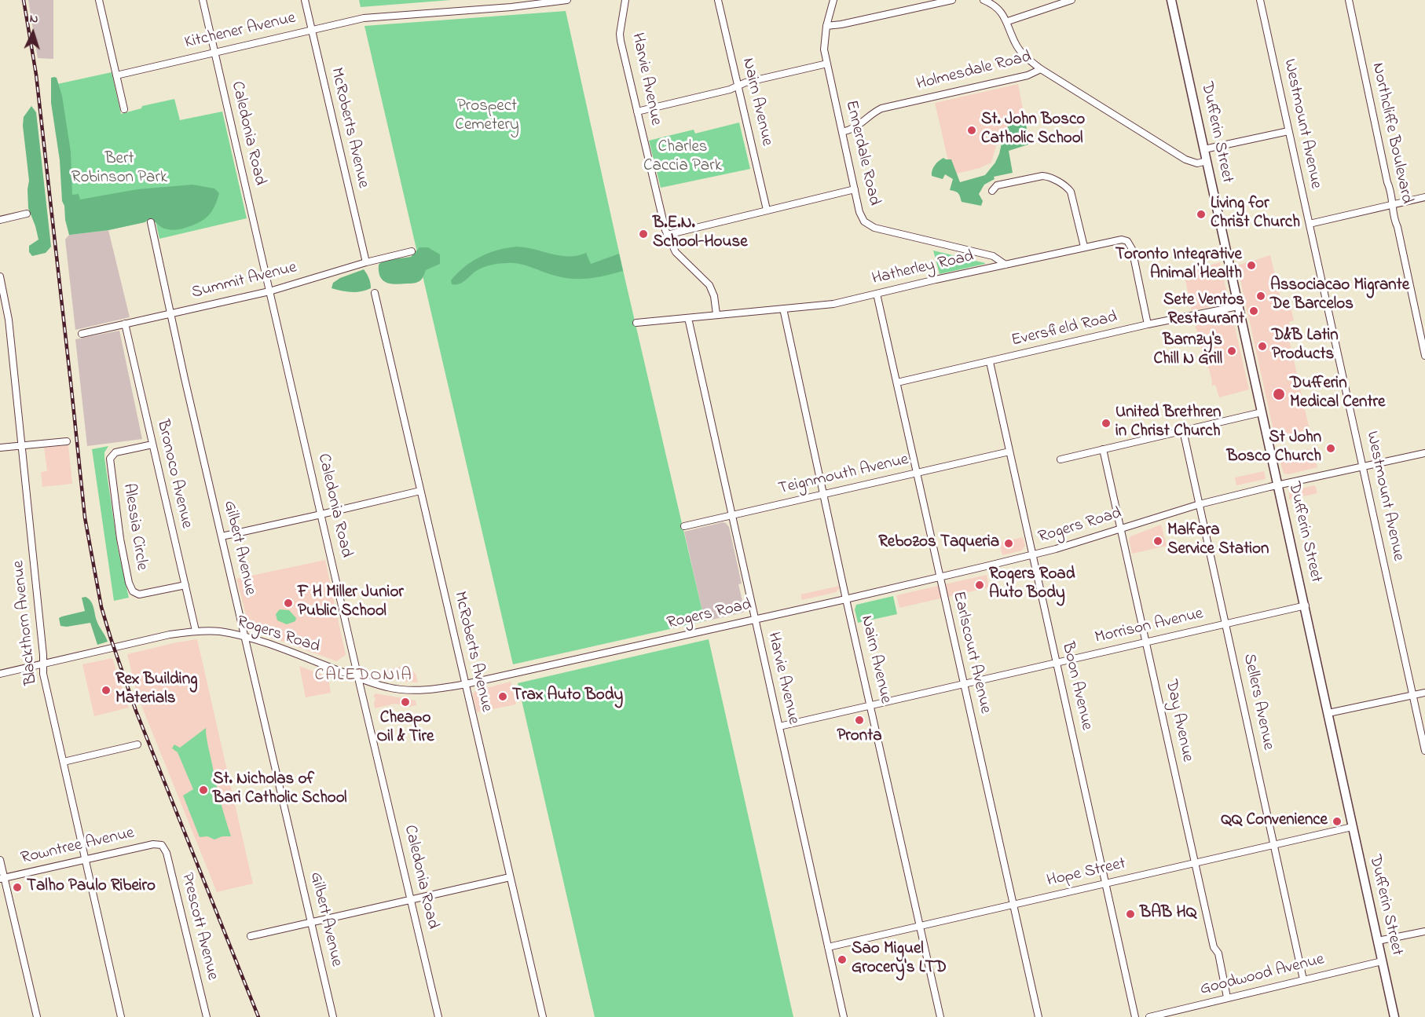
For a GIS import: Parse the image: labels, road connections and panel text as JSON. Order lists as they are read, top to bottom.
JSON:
{
  "streets": {
    "main road": ["Dufferin Street"],
    "street": [
      "Kitchener Avenue",
      "Holmesdale Road",
      "Harvie Avenue",
      "Nairn Avenue",
      "Westmount Avenue",
      "McRoberts Avenue",
      "Caledonia Road",
      "Northcliffe Boulevard",
      "Ennerdale Road",
      "Hatherley Road",
      "Summit Avenue",
      "Eversfield Road",
      "Bronoco Avenue",
      "Teignmouth Avenue",
      "Rogers Road",
      "Alessia Circle",
      "Gilbert Avenue",
      "Blackthorn Avenue",
      "Morrison Avenue",
      "Earlscourt Avenue",
      "Boon Avenue",
      "Sellers Avenue",
      "Day Avenue",
      "Rowntree Avenue",
      "Hope Street",
      "Prescott Avenue",
      "Goodwood Avenue"
    ]
  },
  "crossings": [
    ["Kitchener Avenue", "McRoberts Avenue"],
    ["Kitchener Avenue", "Caledonia Road"],
    ["Holmesdale Road", "Dufferin Street"],
    ["Holmesdale Road", "Ennerdale Road"],
    ["Harvie Avenue", "Hatherley Road"],
    ["Harvie Avenue", "Teignmouth Avenue"],
    ["Harvie Avenue", "Rogers Road"],
    ["Harvie Avenue", "Morrison Avenue"],
    ["Harvie Avenue", "Hope Street"],
    ["Nairn Avenue", "Hatherley Road"],
    ["Nairn Avenue", "Teignmouth Avenue"],
    ["Nairn Avenue", "Rogers Road"],
    ["Nairn Avenue", "Morrison Avenue"],
    ["Nairn Avenue", "Hope Street"],
    ["Westmount Avenue", "Rogers Road"],
    ["McRoberts Avenue", "Summit Avenue"],
    ["McRoberts Avenue", "Rogers Road"],
    ["Dufferin Street", "Eversfield Road"],
    ["Dufferin Street", "Rogers Road"],
    ["Dufferin Street", "Morrison Avenue"],
    ["Dufferin Street", "Hope Street"],
    ["Dufferin Street", "Goodwood Avenue"],
    ["Caledonia Road", "Summit Avenue"],
    ["Caledonia Road", "Rogers Road"],
    ["Ennerdale Road", "Hatherley Road"],
    ["Hatherley Road", "Eversfield Road"],
    ["Hatherley Road", "Earlscourt Avenue"],
    ["Summit Avenue", "Bronoco Avenue"],
    ["Summit Avenue", "Gilbert Avenue"],
    ["Eversfield Road", "Earlscourt Avenue"],
    ["Eversfield Road", "Boon Avenue"],
    ["Bronoco Avenue", "Rogers Road"],
    ["Bronoco Avenue", "Alessia Circle"],
    ["Teignmouth Avenue", "Earlscourt Avenue"],
    ["Teignmouth Avenue", "Boon Avenue"],
    ["Rogers Road", "Gilbert Avenue"],
    ["Rogers Road", "Blackthorn Avenue"],
    ["Rogers Road", "Earlscourt Avenue"],
    ["Rogers Road", "Boon Avenue"],
    ["Rogers Road", "Sellers Avenue"],
    ["Rogers Road", "Day Avenue"],
    ["Blackthorn Avenue", "Rowntree Avenue"],
    ["Morrison Avenue", "Earlscourt Avenue"],
    ["Morrison Avenue", "Boon Avenue"],
    ["Morrison Avenue", "Sellers Avenue"],
    ["Morrison Avenue", "Day Avenue"],
    ["Earlscourt Avenue", "Hope Street"],
    ["Boon Avenue", "Hope Street"],
    ["Sellers Avenue", "Hope Street"],
    ["Sellers Avenue", "Goodwood Avenue"],
    ["Day Avenue", "Hope Street"],
    ["Day Avenue", "Goodwood Avenue"],
    ["Rowntree Avenue", "Prescott Avenue"]
  ],
  "districts": ["CALEDONIA"],
  "parks": ["Prospect Cemetery", "Charles Caccia Park", "Bert Robinson Park"],
  "places": [
    "St. John Bosco Catholic School",
    "Living for Christ Church",
    "B.E.N. School-House",
    "Toronto Integrative Animal Health",
    "Associacao Migrante De Barcelos",
    "Sete Ventos Restaurant",
    "D&B Latin Products",
    "Barnzy's Chill N Grill",
    "Dufferin Medical Centre",
    "United Brethren in Christ Church",
    "St John Bosco Church",
    "Malfara Service Station",
    "Rebozos Taqueria",
    "Rogers Road Auto Body",
    "F H Miller Junior Public School",
    "Rex Building Materials",
    "Trax Auto Body",
    "Cheapo Oil & Tire",
    "Pronta",
    "St. Nicholas of Bari Catholic School",
    "QQ Convenience",
    "Talho Paulo Ribeiro",
    "BAB HQ",
    "Sao Miguel Grocery's LTD"
  ],
  "north": "top"
}
